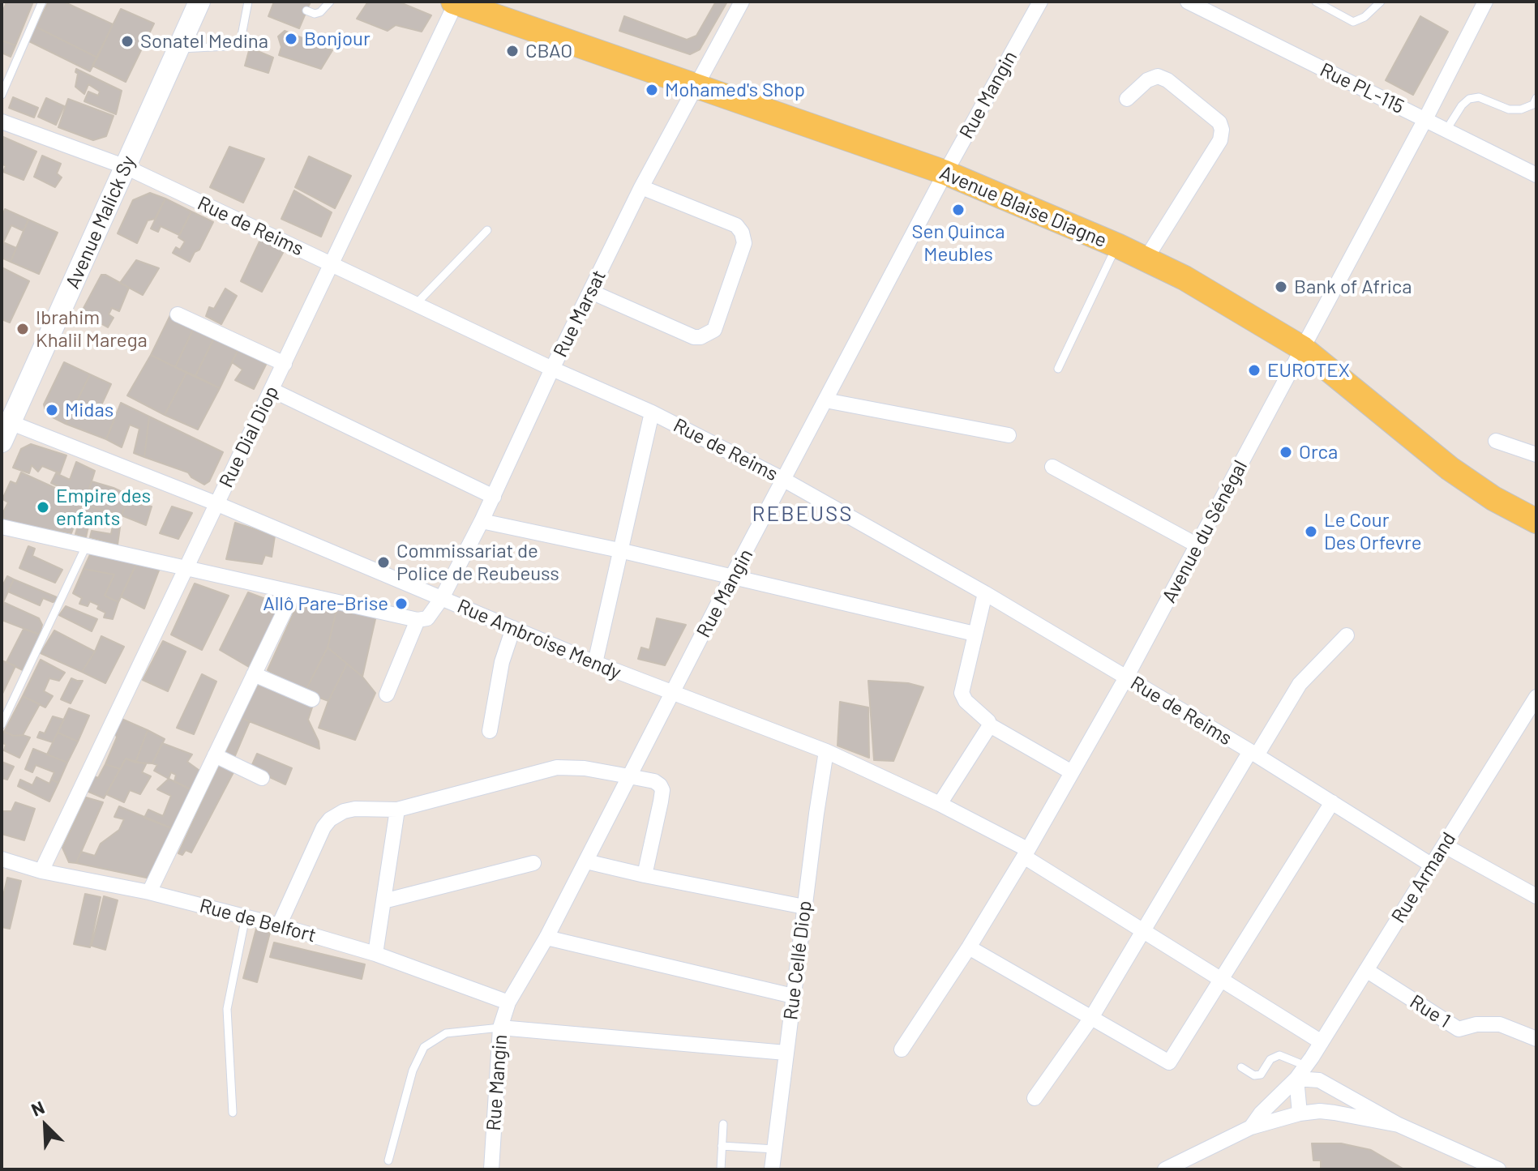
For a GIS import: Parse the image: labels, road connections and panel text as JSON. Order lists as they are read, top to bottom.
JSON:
{
  "streets": {
    "main road": ["Avenue Blaise Diagne", "Avenue Malick Sy"],
    "street": [
      "Rue PL-115",
      "Rue Mangin",
      "Rue de Reims",
      "Rue Marsat",
      "Rue Dial Diop",
      "Avenue du Sénégal",
      "Rue Ambroise Mendy",
      "Rue Armand",
      "Rue de Belfort",
      "Rue Cellé Diop",
      "Rue 1"
    ]
  },
  "crossings": [
    ["Rue PL-115", "Avenue du Sénégal"],
    ["Rue Mangin", "Avenue Blaise Diagne"],
    ["Rue Mangin", "Rue de Reims"],
    ["Rue Mangin", "Rue Ambroise Mendy"],
    ["Rue Mangin", "Rue de Belfort"],
    ["Avenue Blaise Diagne", "Rue Marsat"],
    ["Avenue Blaise Diagne", "Rue Dial Diop"],
    ["Avenue Blaise Diagne", "Avenue du Sénégal"],
    ["Avenue Malick Sy", "Rue de Reims"],
    ["Avenue Malick Sy", "Rue Ambroise Mendy"],
    ["Rue de Reims", "Rue Marsat"],
    ["Rue de Reims", "Rue Dial Diop"],
    ["Rue de Reims", "Avenue du Sénégal"],
    ["Rue de Reims", "Rue Armand"],
    ["Rue Marsat", "Rue Ambroise Mendy"],
    ["Rue Dial Diop", "Rue Ambroise Mendy"],
    ["Rue Dial Diop", "Rue de Belfort"],
    ["Avenue du Sénégal", "Rue Ambroise Mendy"],
    ["Rue Ambroise Mendy", "Rue Armand"],
    ["Rue Ambroise Mendy", "Rue Cellé Diop"],
    ["Rue Armand", "Rue 1"]
  ],
  "districts": ["REBEUSS"],
  "places": [
    "Bonjour",
    "Sonatel Medina",
    "CBAO",
    "Mohamed's Shop",
    "Sen Quinca Meubles",
    "Bank of Africa",
    "Ibrahim Khalil Marega",
    "EUROTEX",
    "Midas",
    "Orca",
    "Empire des enfants",
    "Le Cour Des Orfevre",
    "Commissariat de Police de Reubeuss",
    "Allô Pare-Brise"
  ],
  "north": "top left"
}
